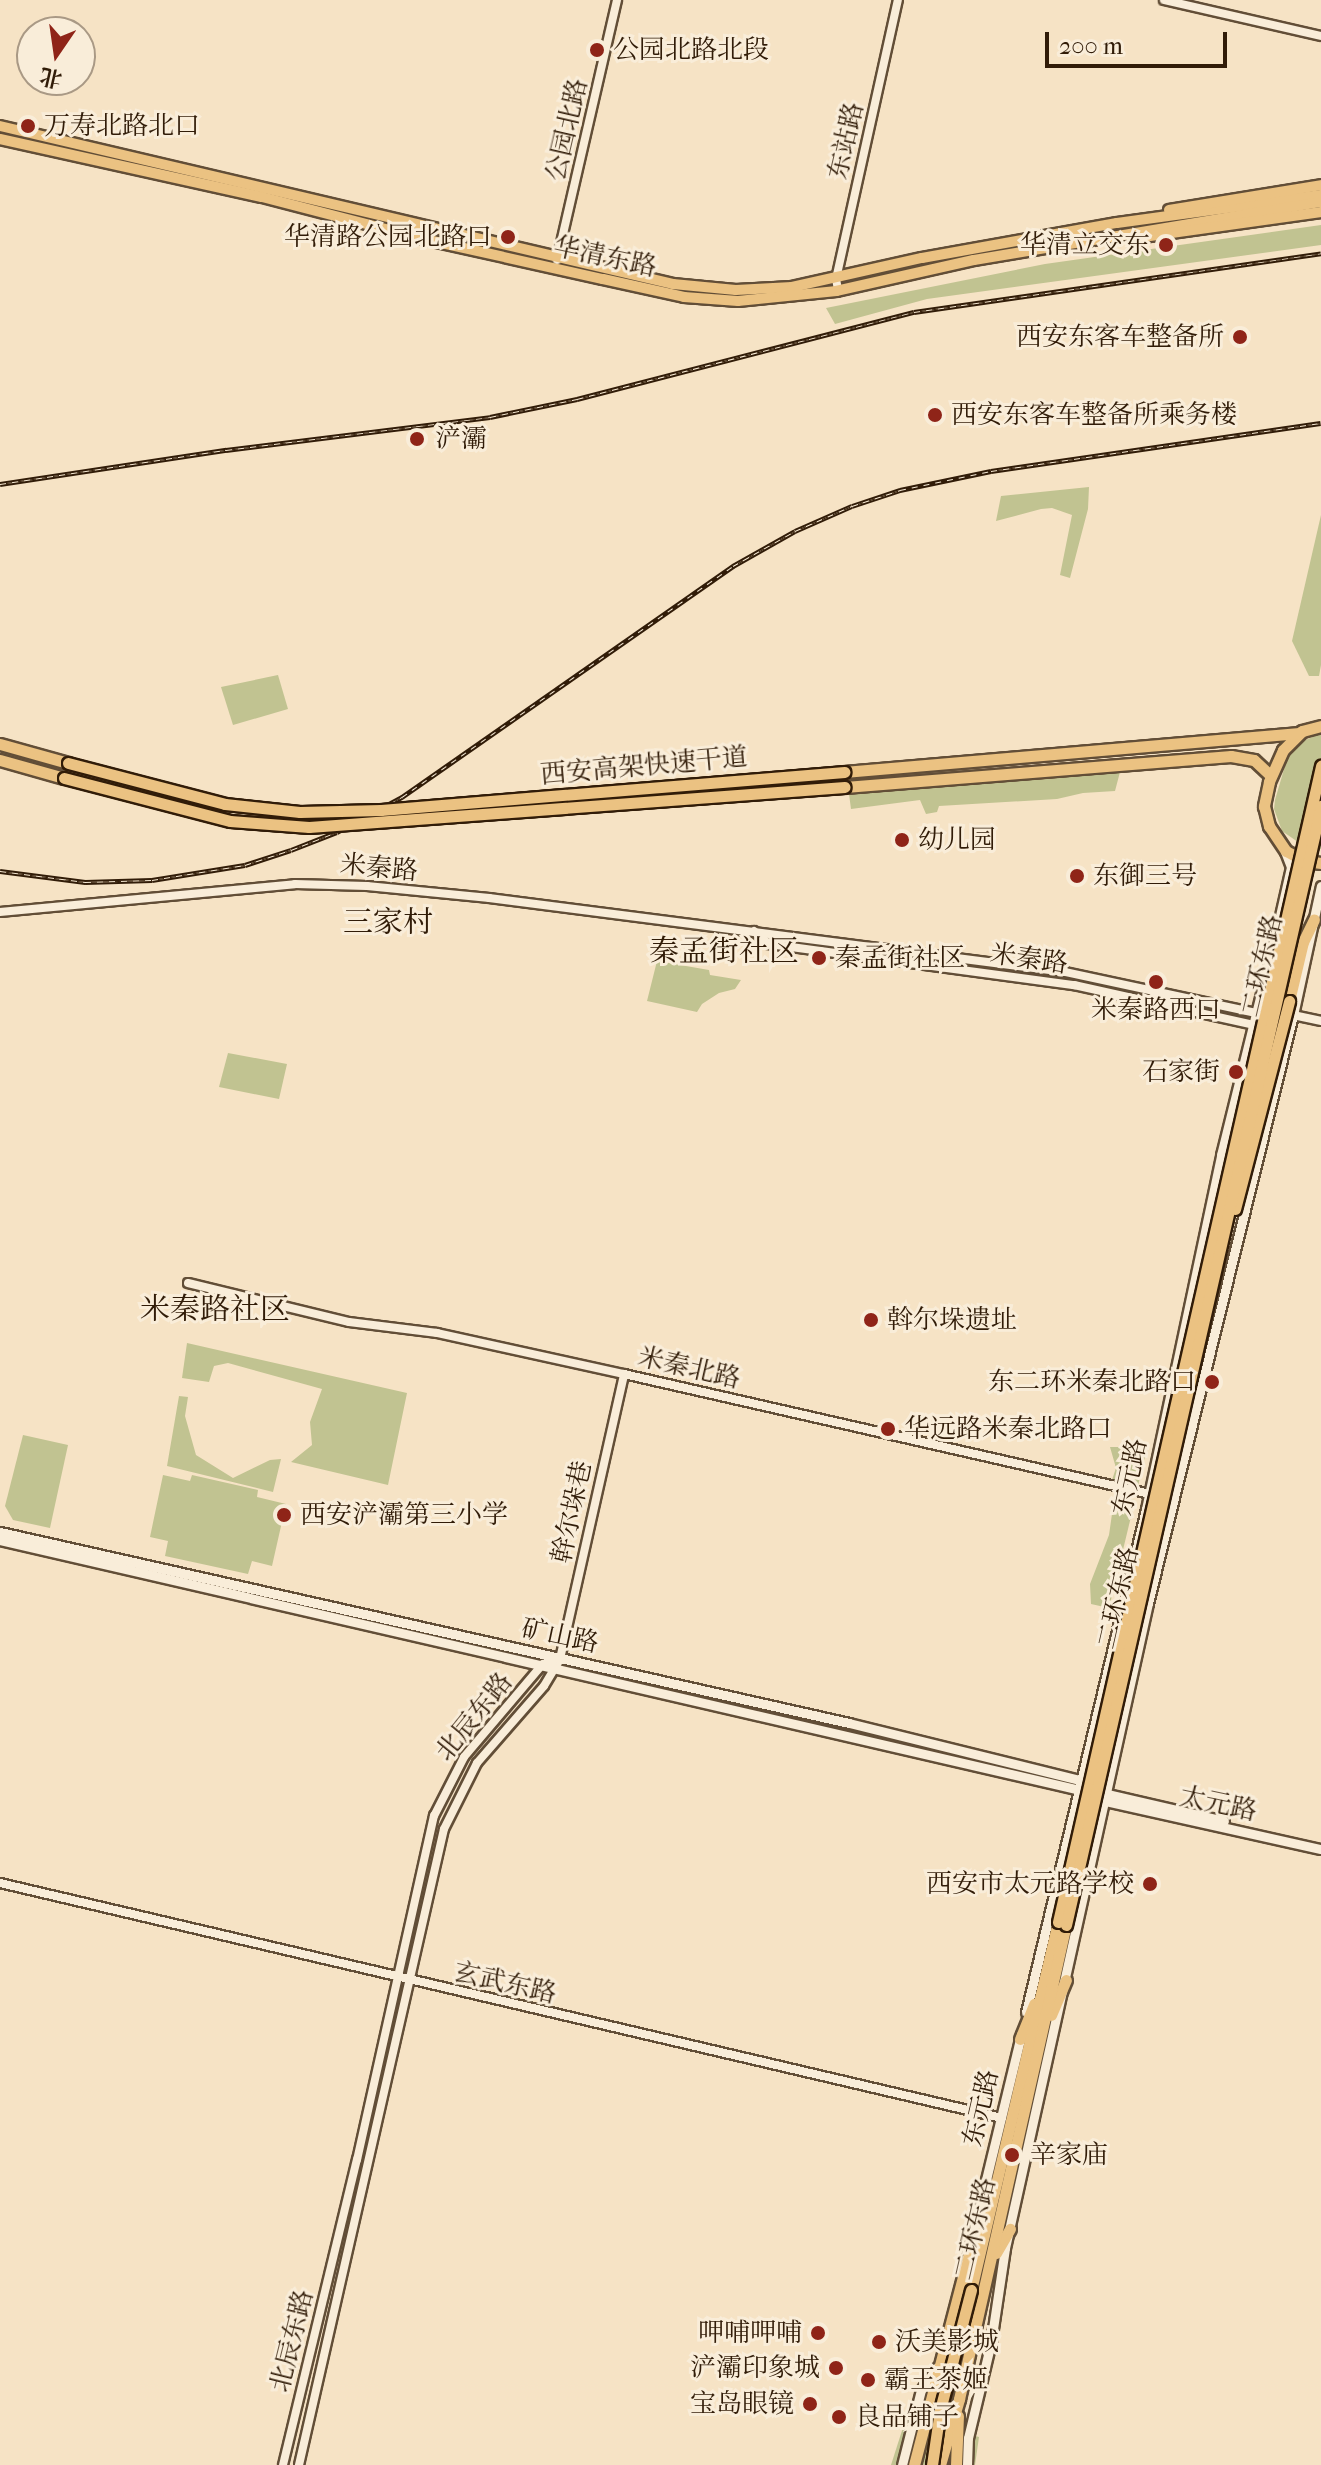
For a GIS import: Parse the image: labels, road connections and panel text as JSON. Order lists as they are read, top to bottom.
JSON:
{
  "streets": {
    "highway": ["西安高架快速干道", "二环东路"],
    "main road": [
      "华清东路",
      "东元路",
      "矿山路",
      "太元路"
    ],
    "street": [
      "公园北路",
      "东站路",
      "米秦路",
      "米秦北路",
      "幹尔垛巷",
      "北辰东路",
      "玄武东路"
    ]
  },
  "crossings": [
    ["公园北路", "华清东路"],
    ["东站路", "华清东路"],
    ["米秦路", "东元路"],
    ["米秦北路", "东元路"],
    ["米秦北路", "幹尔垛巷"],
    ["东元路", "矿山路"],
    ["东元路", "太元路"],
    ["东元路", "玄武东路"],
    ["幹尔垛巷", "矿山路"],
    ["幹尔垛巷", "北辰东路"],
    ["矿山路", "北辰东路"],
    ["矿山路", "太元路"],
    ["北辰东路", "玄武东路"]
  ],
  "districts": ["三家村", "秦孟街社区", "米秦路社区"],
  "places": [
    "公园北路北段",
    "万寿北路北口",
    "华清路公园北路口",
    "华清立交东",
    "西安东客车整备所",
    "西安东客车整备所乘务楼",
    "浐灞",
    "幼儿园",
    "东御三号",
    "秦孟街社区",
    "米秦路西口",
    "石家街",
    "斡尔垛遗址",
    "东二环米秦北路口",
    "华远路米秦北路口",
    "西安浐灞第三小学",
    "西安市太元路学校",
    "辛家庙",
    "呷哺呷哺",
    "沃美影城",
    "浐灞印象城",
    "霸王茶姬",
    "宝岛眼镜",
    "良品铺子"
  ],
  "scale_bar": "200 m",
  "north": "bottom"
}
